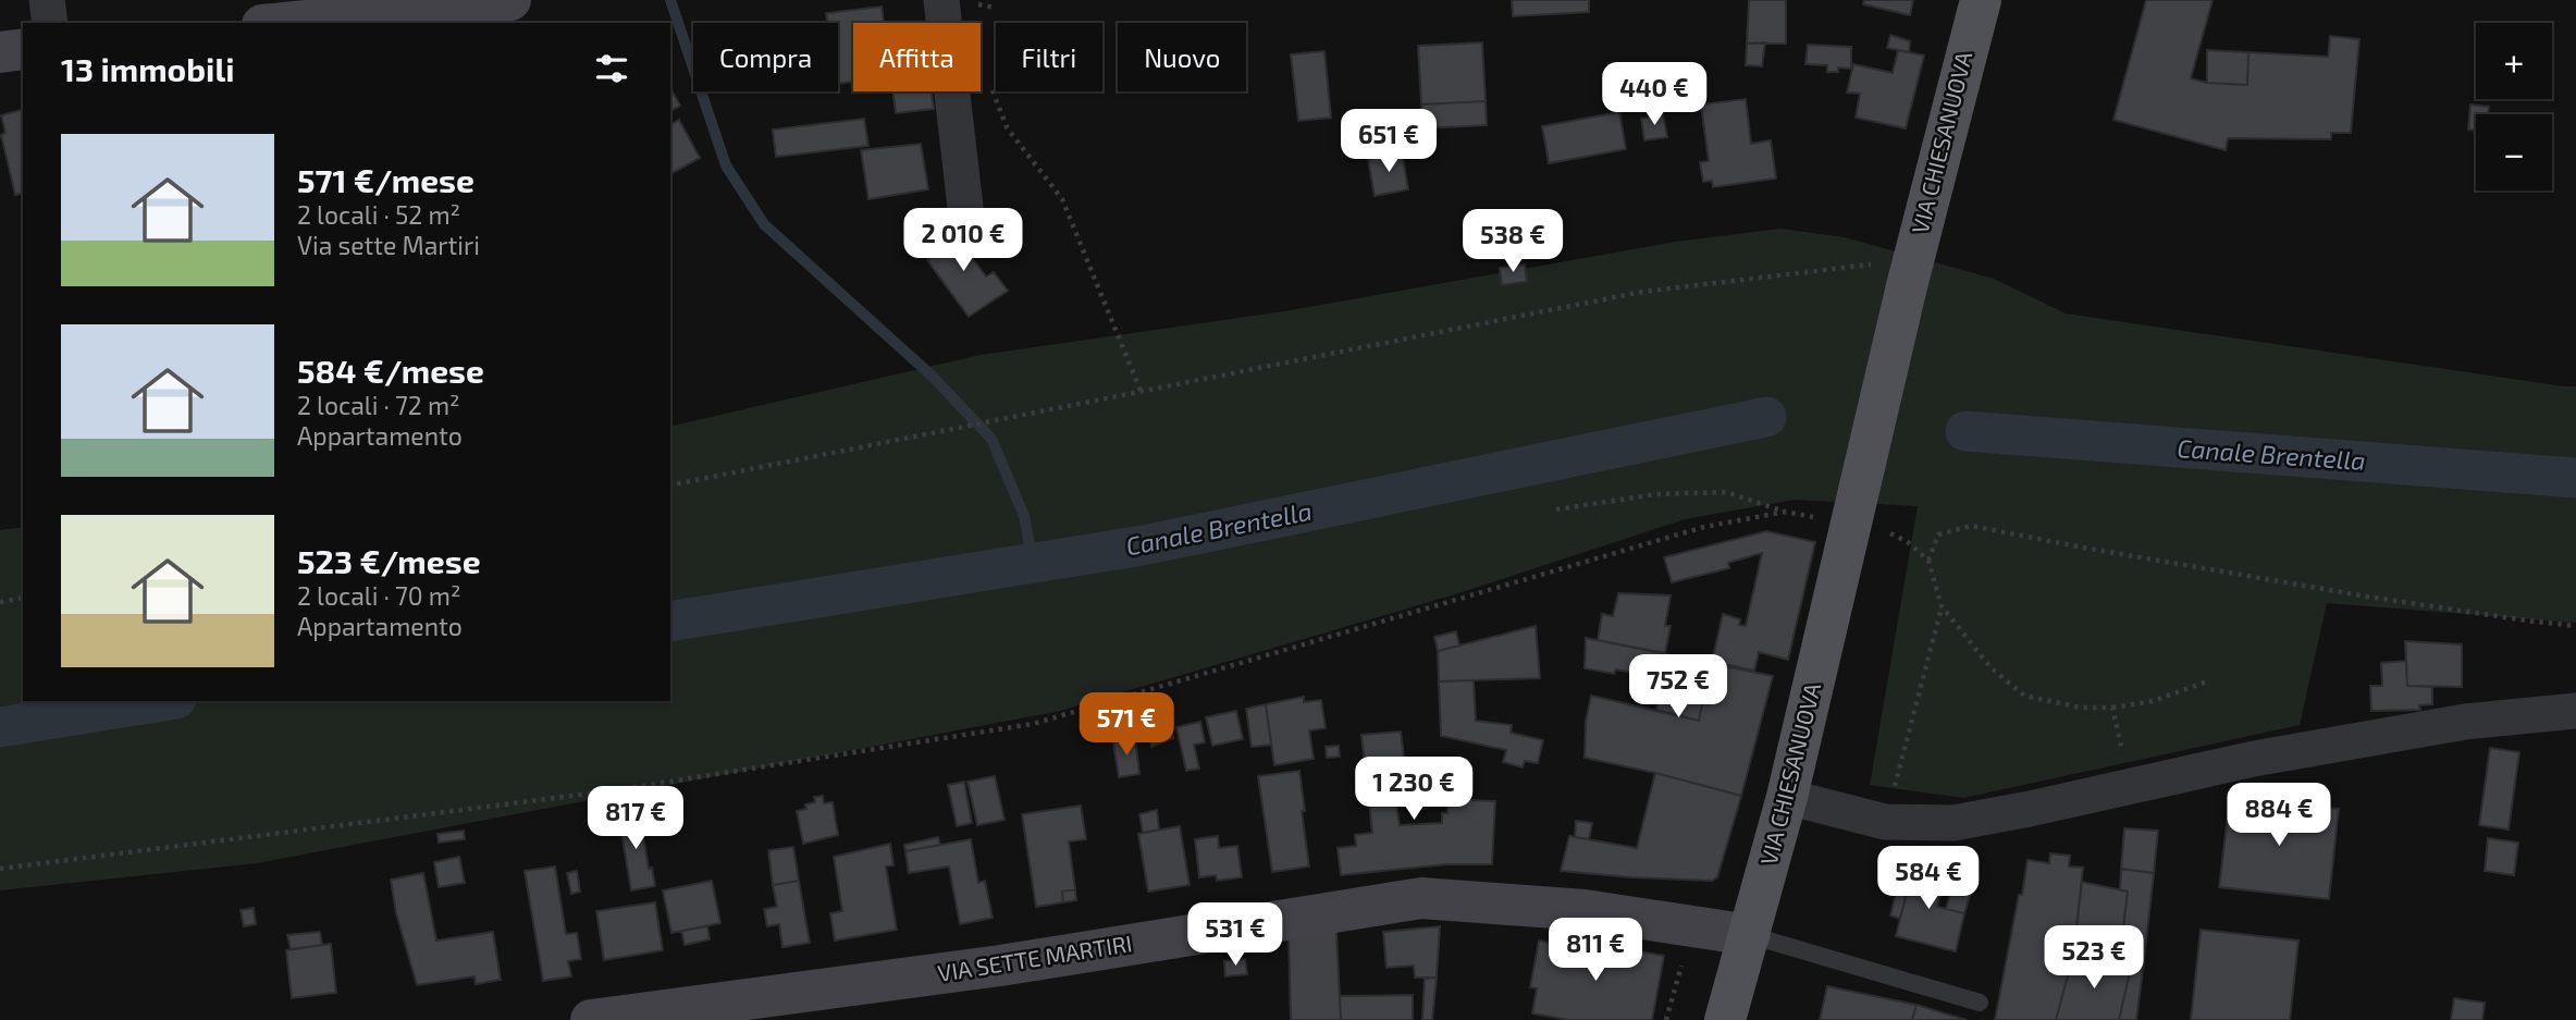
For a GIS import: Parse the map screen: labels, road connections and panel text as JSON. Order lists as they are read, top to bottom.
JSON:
{
  "streets": {
    "main road": ["VIA CHIESANUOVA", "VIA SETTE MARTIRI"]
  },
  "crossings": [
    ["VIA CHIESANUOVA", "VIA SETTE MARTIRI"]
  ],
  "water": ["Canale Brentella"],
  "page": {
    "map_buttons": ["+", "−"],
    "chip": [
      "Compra",
      "Affitta",
      "Filtri",
      "Nuovo"
    ],
    "heading": "13 immobili",
    "price": [
      "440 €",
      "651 €",
      "2 010 €",
      "538 €",
      "752 €",
      "571 €",
      "1 230 €",
      "884 €",
      "817 €",
      "584 €",
      "531 €",
      "811 €",
      "523 €"
    ],
    "list": [
      {
        "name": "571 €/mese",
        "note": "2 locali · 52 m² · Via sette Martiri"
      },
      {
        "name": "584 €/mese",
        "note": "2 locali · 72 m² · Appartamento"
      },
      {
        "name": "523 €/mese",
        "note": "2 locali · 70 m² · Appartamento"
      }
    ]
  }
}
